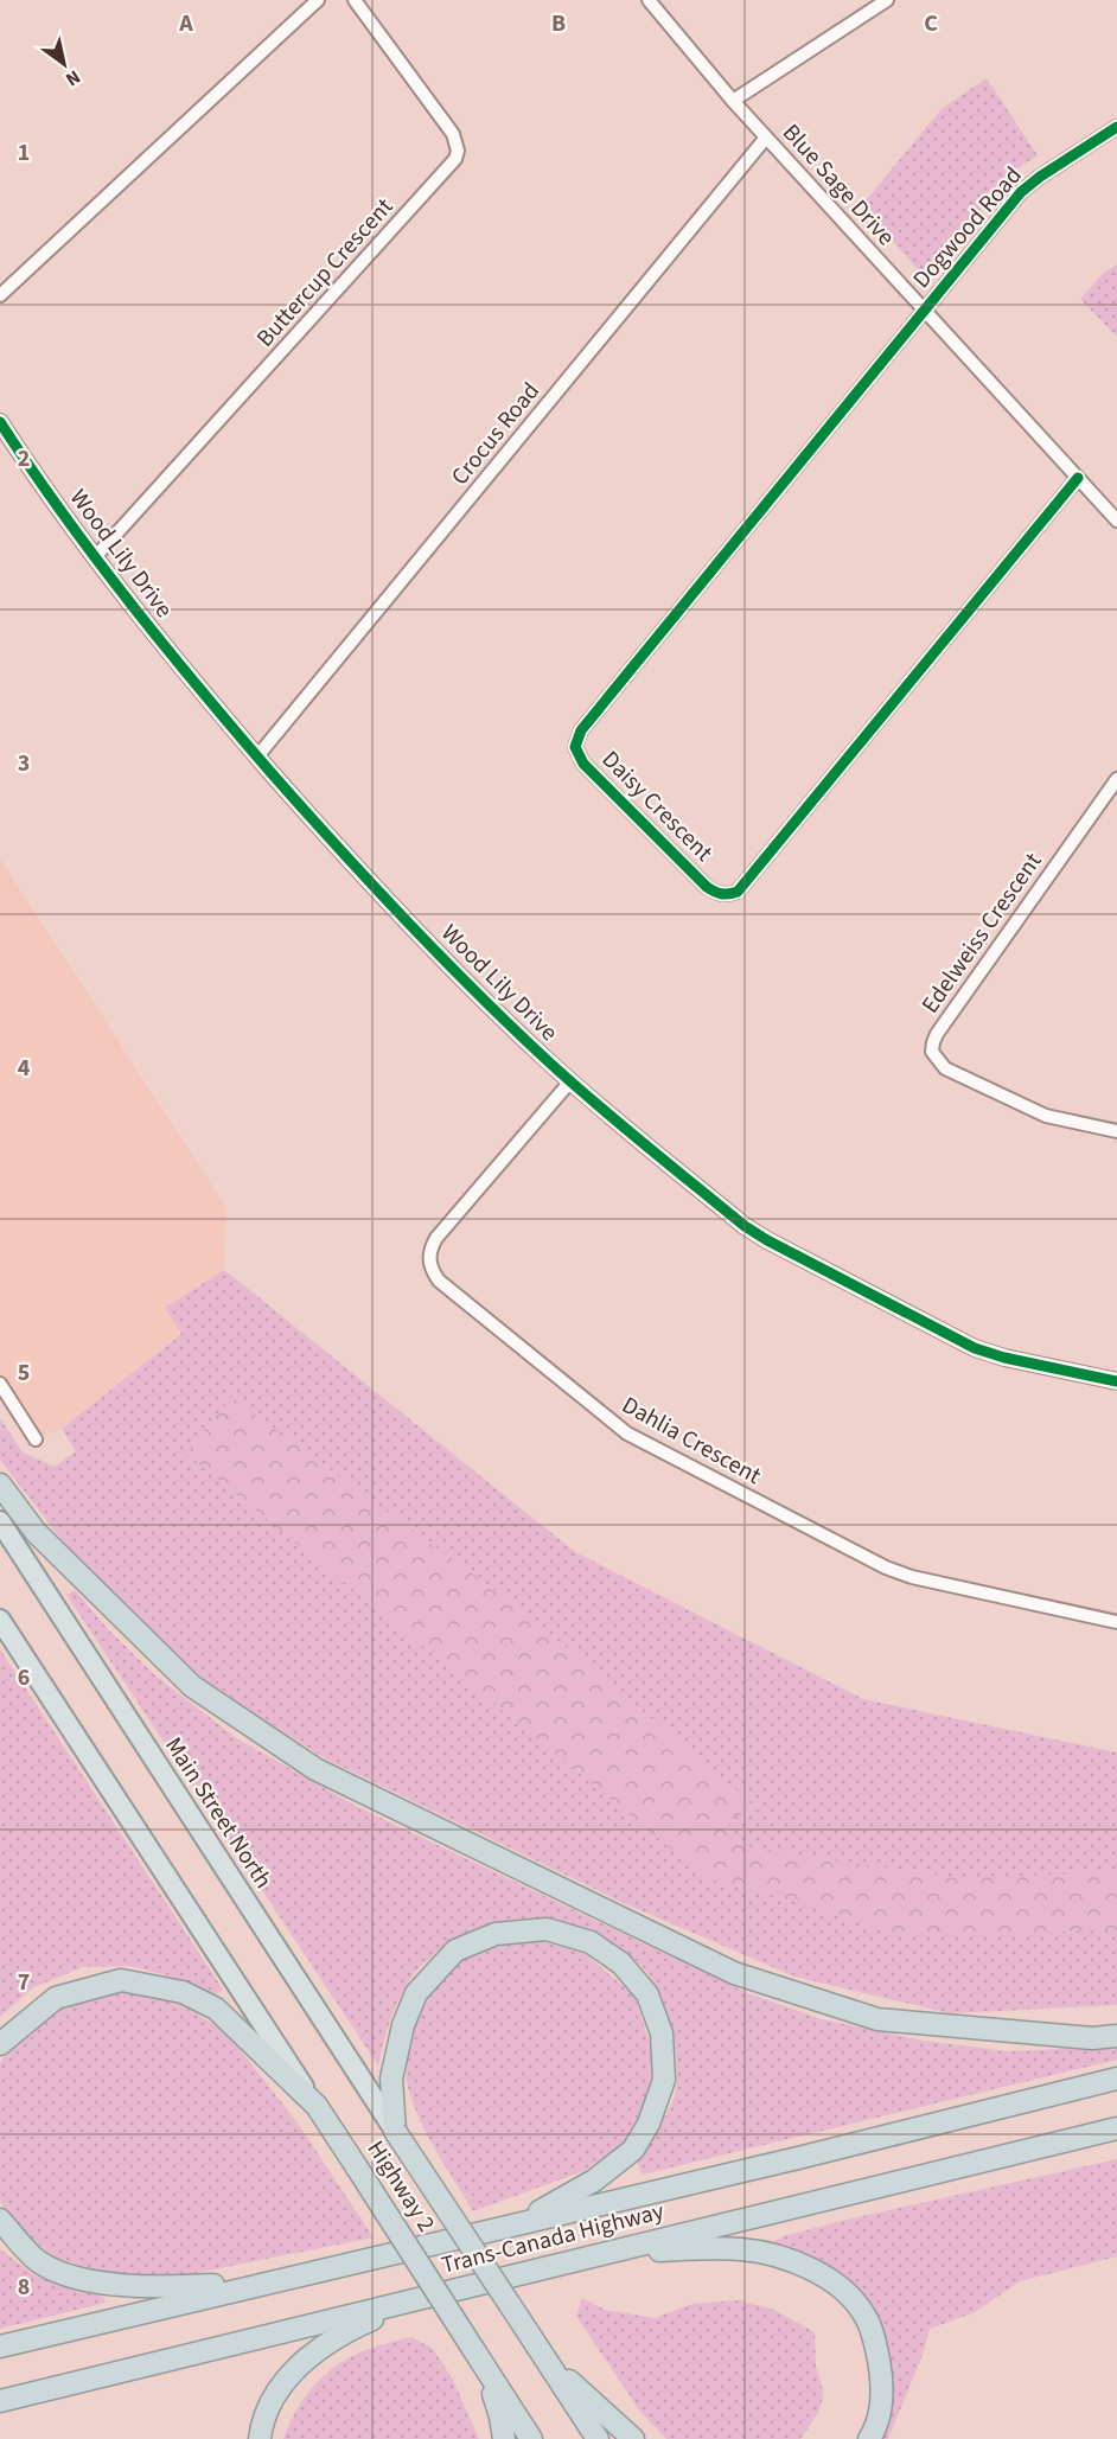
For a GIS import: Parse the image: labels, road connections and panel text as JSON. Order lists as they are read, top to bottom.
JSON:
{
  "streets": {
    "highway": ["Highway 2", "Trans-Canada Highway"],
    "main road": ["Main Street North"],
    "street": [
      "Blue Sage Drive",
      "Dogwood Road",
      "Buttercup Crescent",
      "Crocus Road",
      "Wood Lily Drive",
      "Daisy Crescent",
      "Edelweiss Crescent",
      "Dahlia Crescent"
    ]
  },
  "crossings": [
    ["Blue Sage Drive", "Dogwood Road"],
    ["Blue Sage Drive", "Crocus Road"],
    ["Blue Sage Drive", "Daisy Crescent"],
    ["Dogwood Road", "Daisy Crescent"],
    ["Buttercup Crescent", "Wood Lily Drive"],
    ["Crocus Road", "Wood Lily Drive"],
    ["Wood Lily Drive", "Dahlia Crescent"],
    ["Main Street North", "Highway 2"]
  ],
  "north": "bottom right",
  "grid": {
    "columns": ["A", "B", "C"],
    "rows": [
      "1",
      "2",
      "3",
      "4",
      "5",
      "6",
      "7",
      "8"
    ]
  }
}
